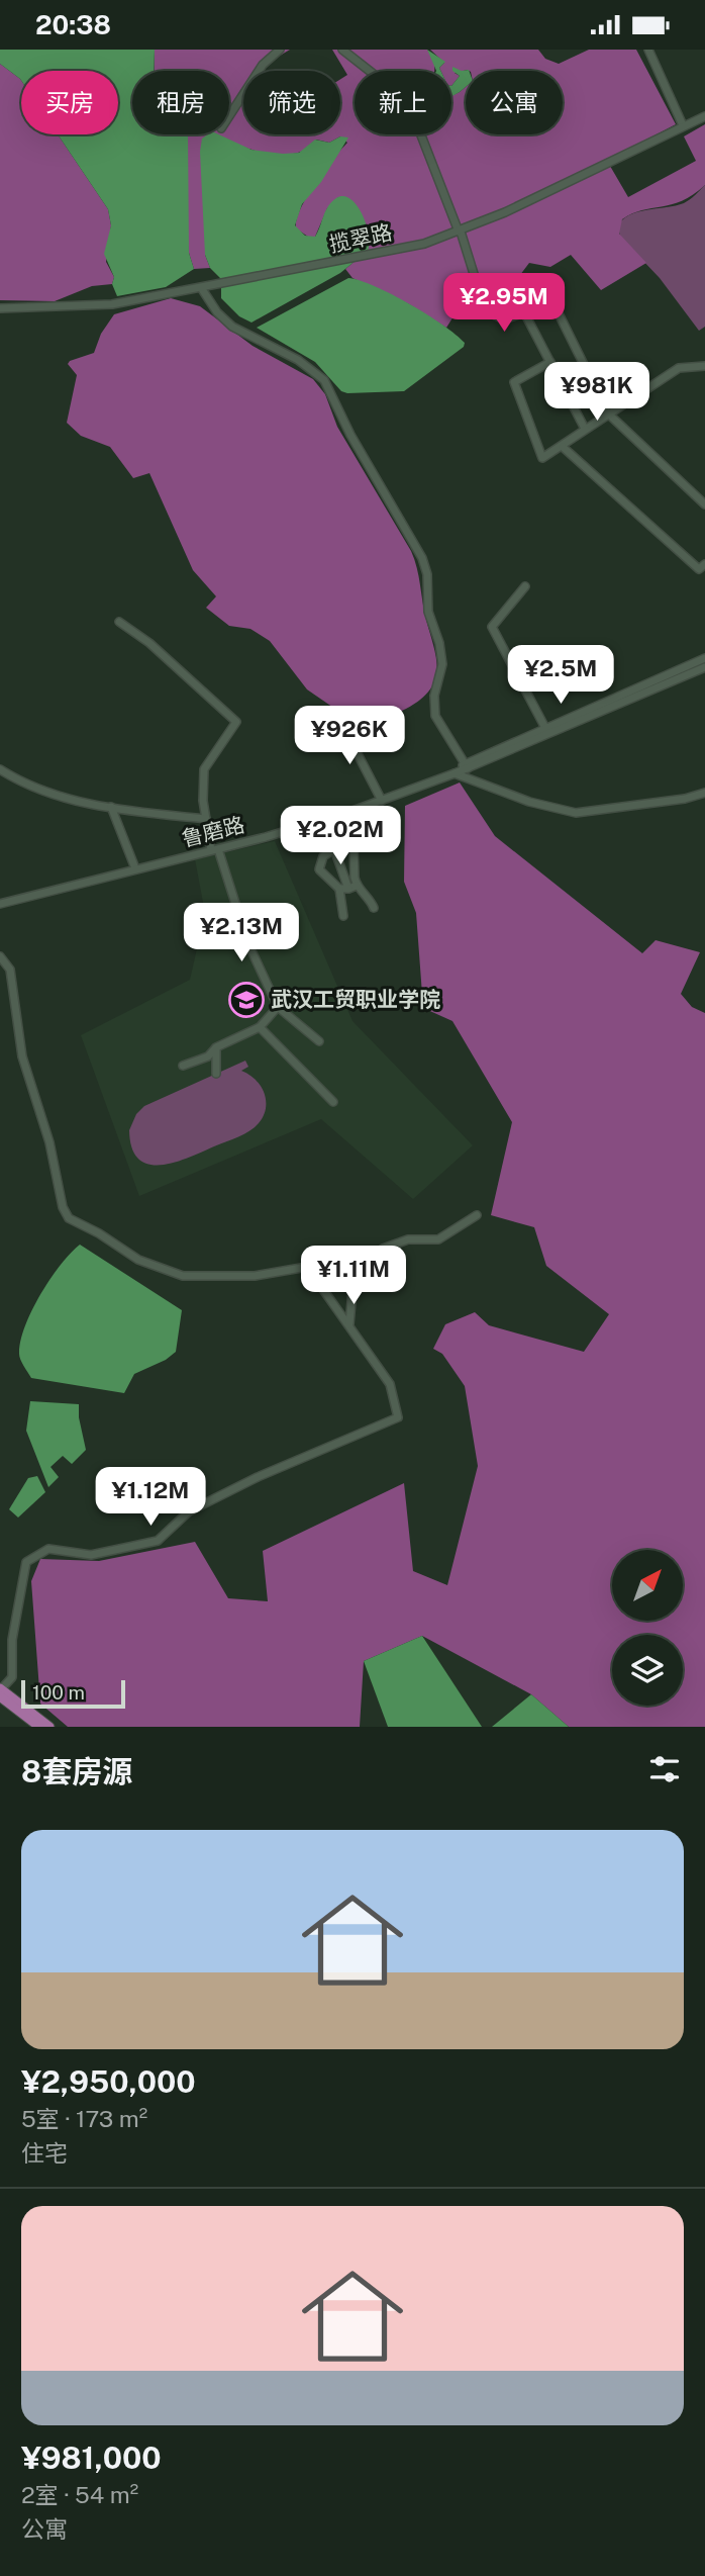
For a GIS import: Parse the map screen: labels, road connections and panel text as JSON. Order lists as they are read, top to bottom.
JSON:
{
  "streets": {
    "street": ["揽翠路", "鲁磨路"]
  },
  "places": {
    "school or university": ["武汉工贸职业学院"]
  },
  "scale_bar": "100 m",
  "north": "top right",
  "page": {
    "status": "20:38",
    "chip": [
      "买房",
      "租房",
      "筛选",
      "新上",
      "公寓"
    ],
    "price": [
      "¥2.95M",
      "¥981K",
      "¥2.5M",
      "¥926K",
      "¥2.02M",
      "¥2.13M",
      "¥1.11M",
      "¥1.12M"
    ],
    "scale": "100 m",
    "heading": "8套房源",
    "list": [
      {
        "name": "¥2,950,000",
        "note": "5室 · 173 m² · 住宅"
      },
      {
        "name": "¥981,000",
        "note": "2室 · 54 m² · 公寓"
      }
    ]
  }
}
